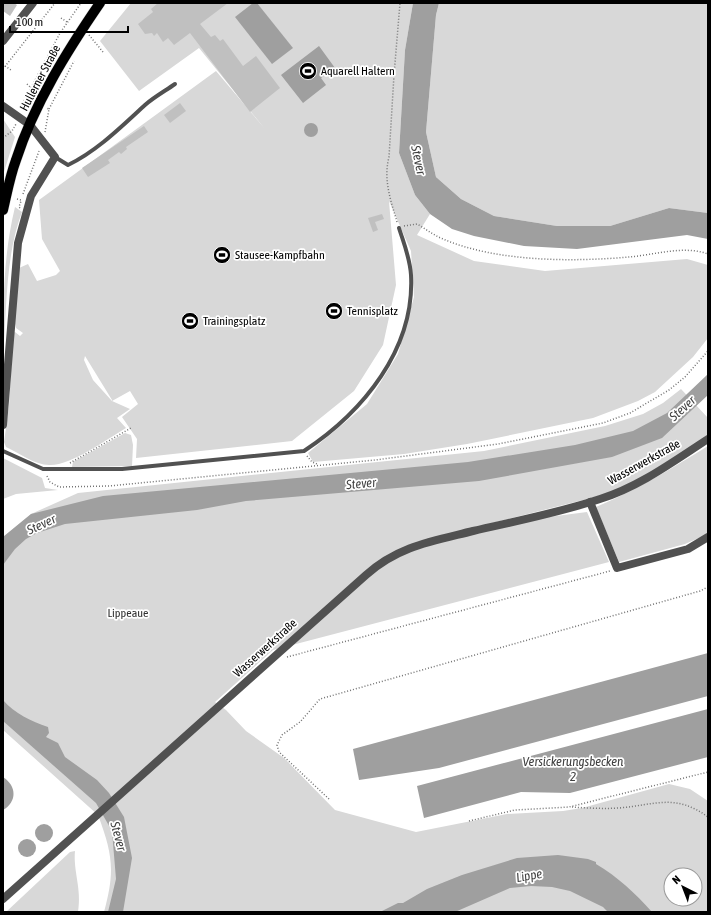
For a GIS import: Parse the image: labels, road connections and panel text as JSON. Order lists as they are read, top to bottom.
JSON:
{
  "streets": {
    "main road": ["Hullerner Straße"],
    "street": ["Wasserwerkstraße"]
  },
  "water": ["Stever", "Versickerungsbecken 2", "Lippe"],
  "parks": ["Lippeaue"],
  "places": {
    "sports": [
      "Aquarell Haltern",
      "Stausee-Kampfbahn",
      "Tennisplatz",
      "Trainingsplatz"
    ]
  },
  "scale_bar": "100 m",
  "north": "top left"
}
